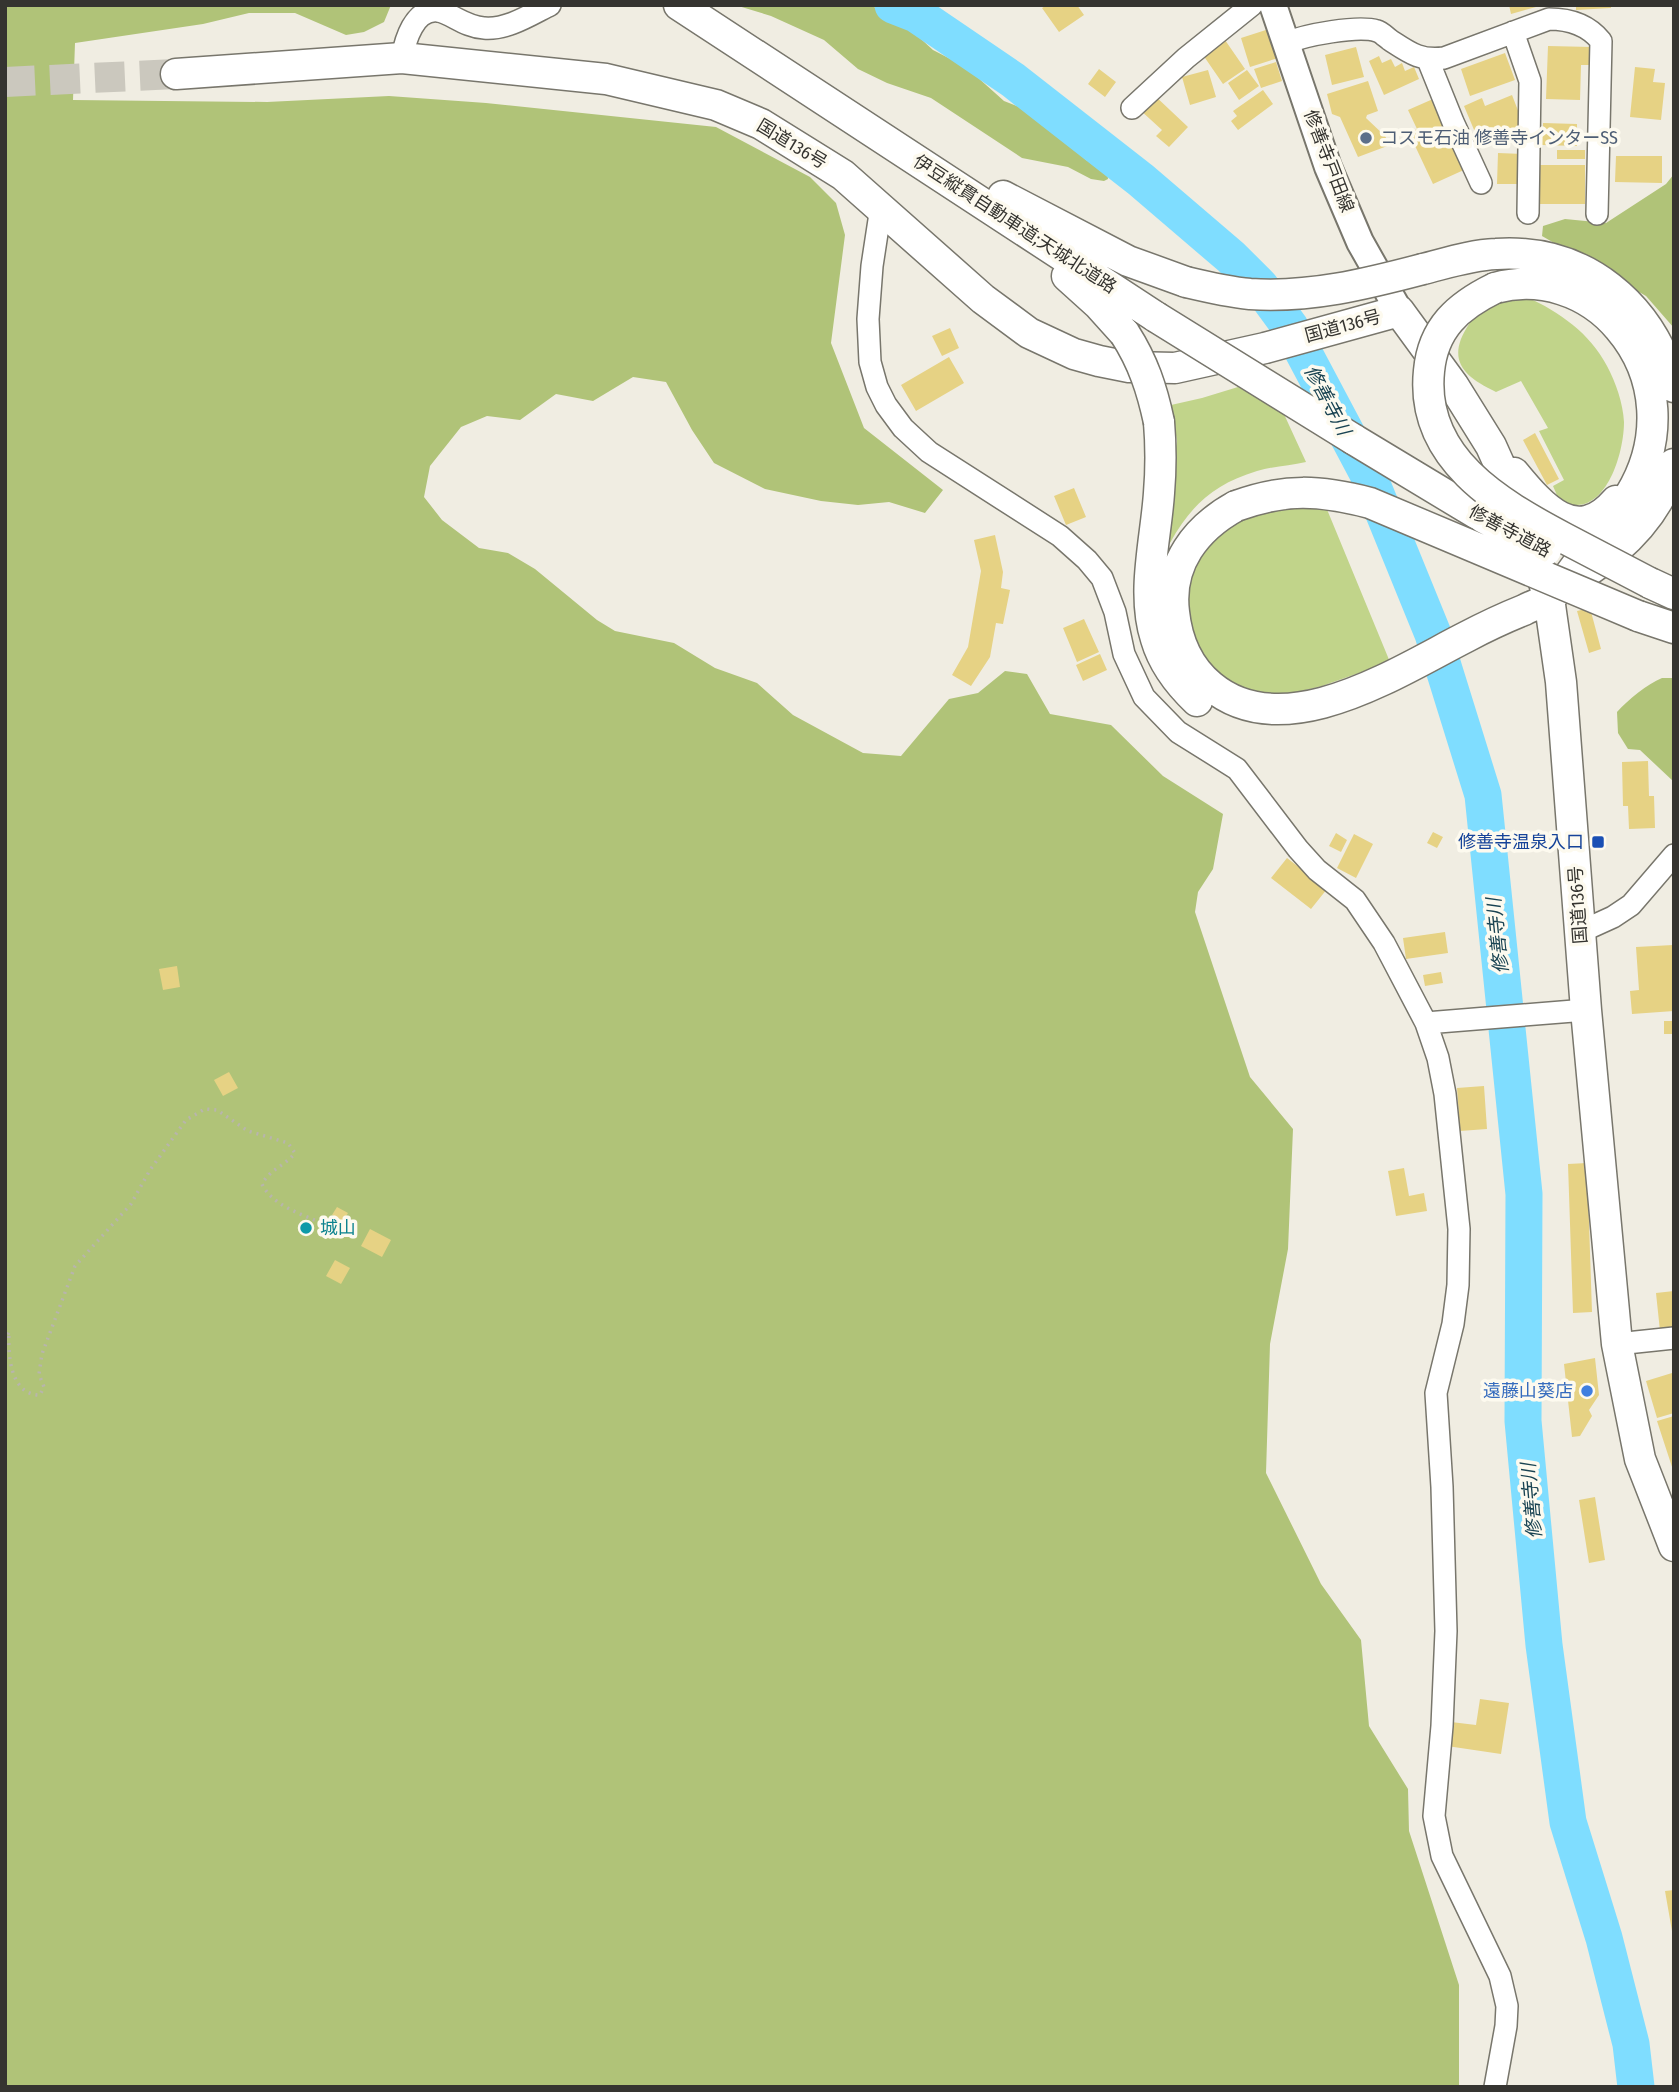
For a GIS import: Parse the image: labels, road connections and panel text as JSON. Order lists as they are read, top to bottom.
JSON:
{
  "streets": {
    "highway": ["国道136号", "伊豆縦貫自動車道;天城北道路", "修善寺道路"],
    "main road": ["修善寺戸田線"]
  },
  "crossings": [
    ["国道136号", "修善寺戸田線"],
    ["伊豆縦貫自動車道;天城北道路", "修善寺道路"]
  ],
  "water": ["修善寺川"],
  "places": {
    "other": ["コスモ石油 修善寺インターSS", "城山", "遠藤山葵店"],
    "transit": ["修善寺温泉入口"]
  }
}
